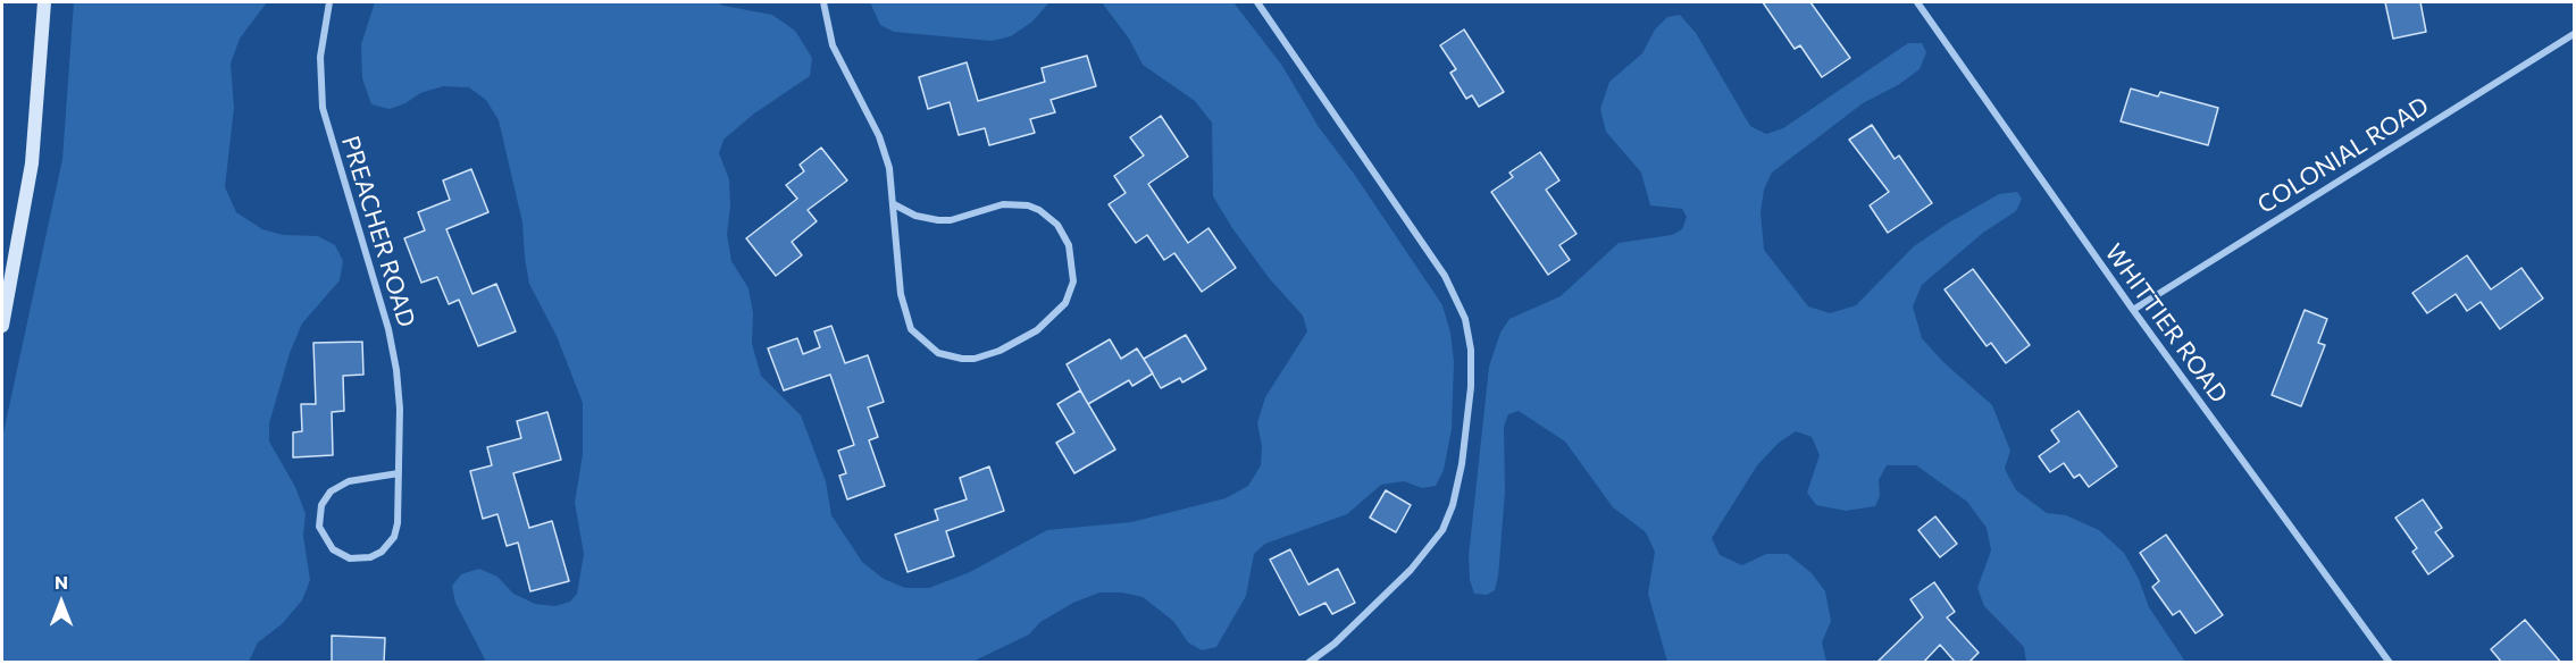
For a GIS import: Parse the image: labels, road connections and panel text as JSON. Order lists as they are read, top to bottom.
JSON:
{
  "streets": {
    "street": ["COLONIAL ROAD", "PREACHER ROAD", "WHITTIER ROAD"]
  },
  "crossings": [
    ["COLONIAL ROAD", "WHITTIER ROAD"]
  ],
  "north": "top"
}
